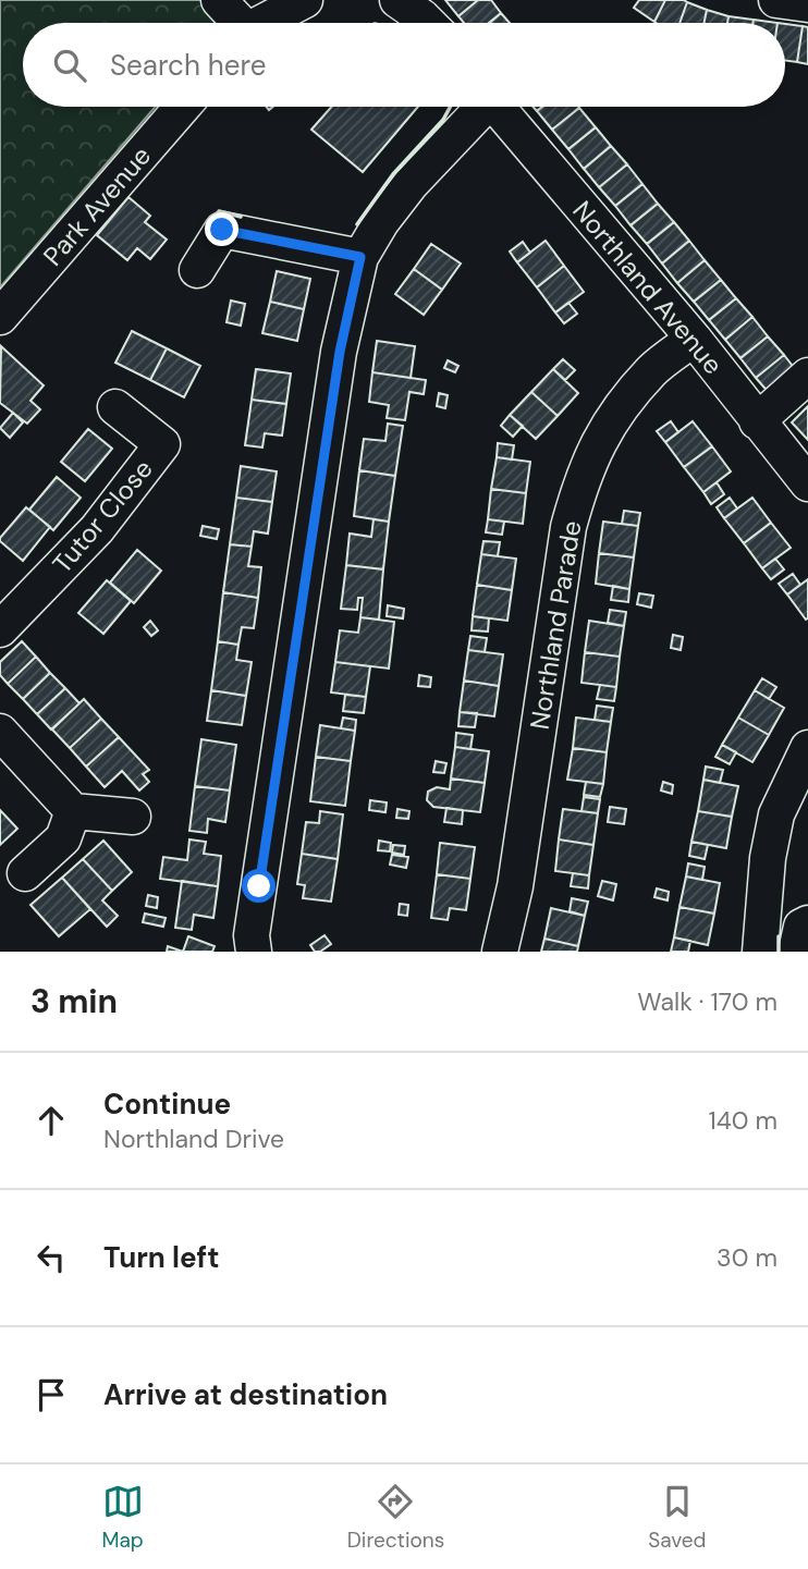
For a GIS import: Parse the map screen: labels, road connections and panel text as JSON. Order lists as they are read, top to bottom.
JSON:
{
  "streets": {
    "street": [
      "Park Avenue",
      "Northland Avenue",
      "Tutor Close",
      "Northland Parade"
    ]
  },
  "crossings": [
    ["Northland Avenue", "Northland Parade"]
  ],
  "page": {
    "search": "Search here",
    "heading": ["3 min", "Walk · 170 m"],
    "list": [
      ["Continue", "Northland Drive", "140 m"],
      ["Turn left", "30 m"],
      "Arrive at destination"
    ],
    "nav": ["Map", "Directions", "Saved"]
  }
}
